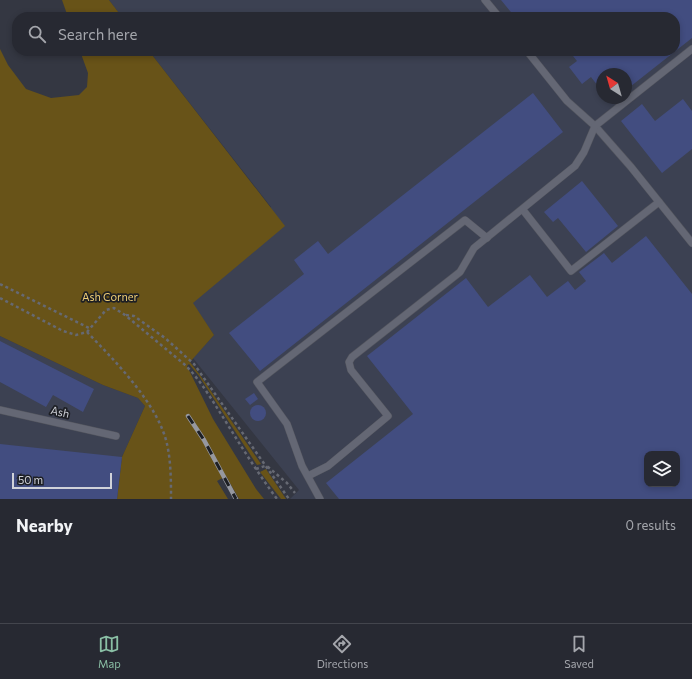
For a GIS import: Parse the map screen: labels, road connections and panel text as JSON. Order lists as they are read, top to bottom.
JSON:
{
  "streets": {
    "lane": ["Ash"]
  },
  "parks": ["Ash Corner"],
  "scale_bar": "50 m",
  "north": "top left",
  "page": {
    "search": "Search here",
    "scale": "50 m",
    "heading": ["Nearby", "0 results"],
    "nav": ["Map", "Directions", "Saved"]
  }
}
